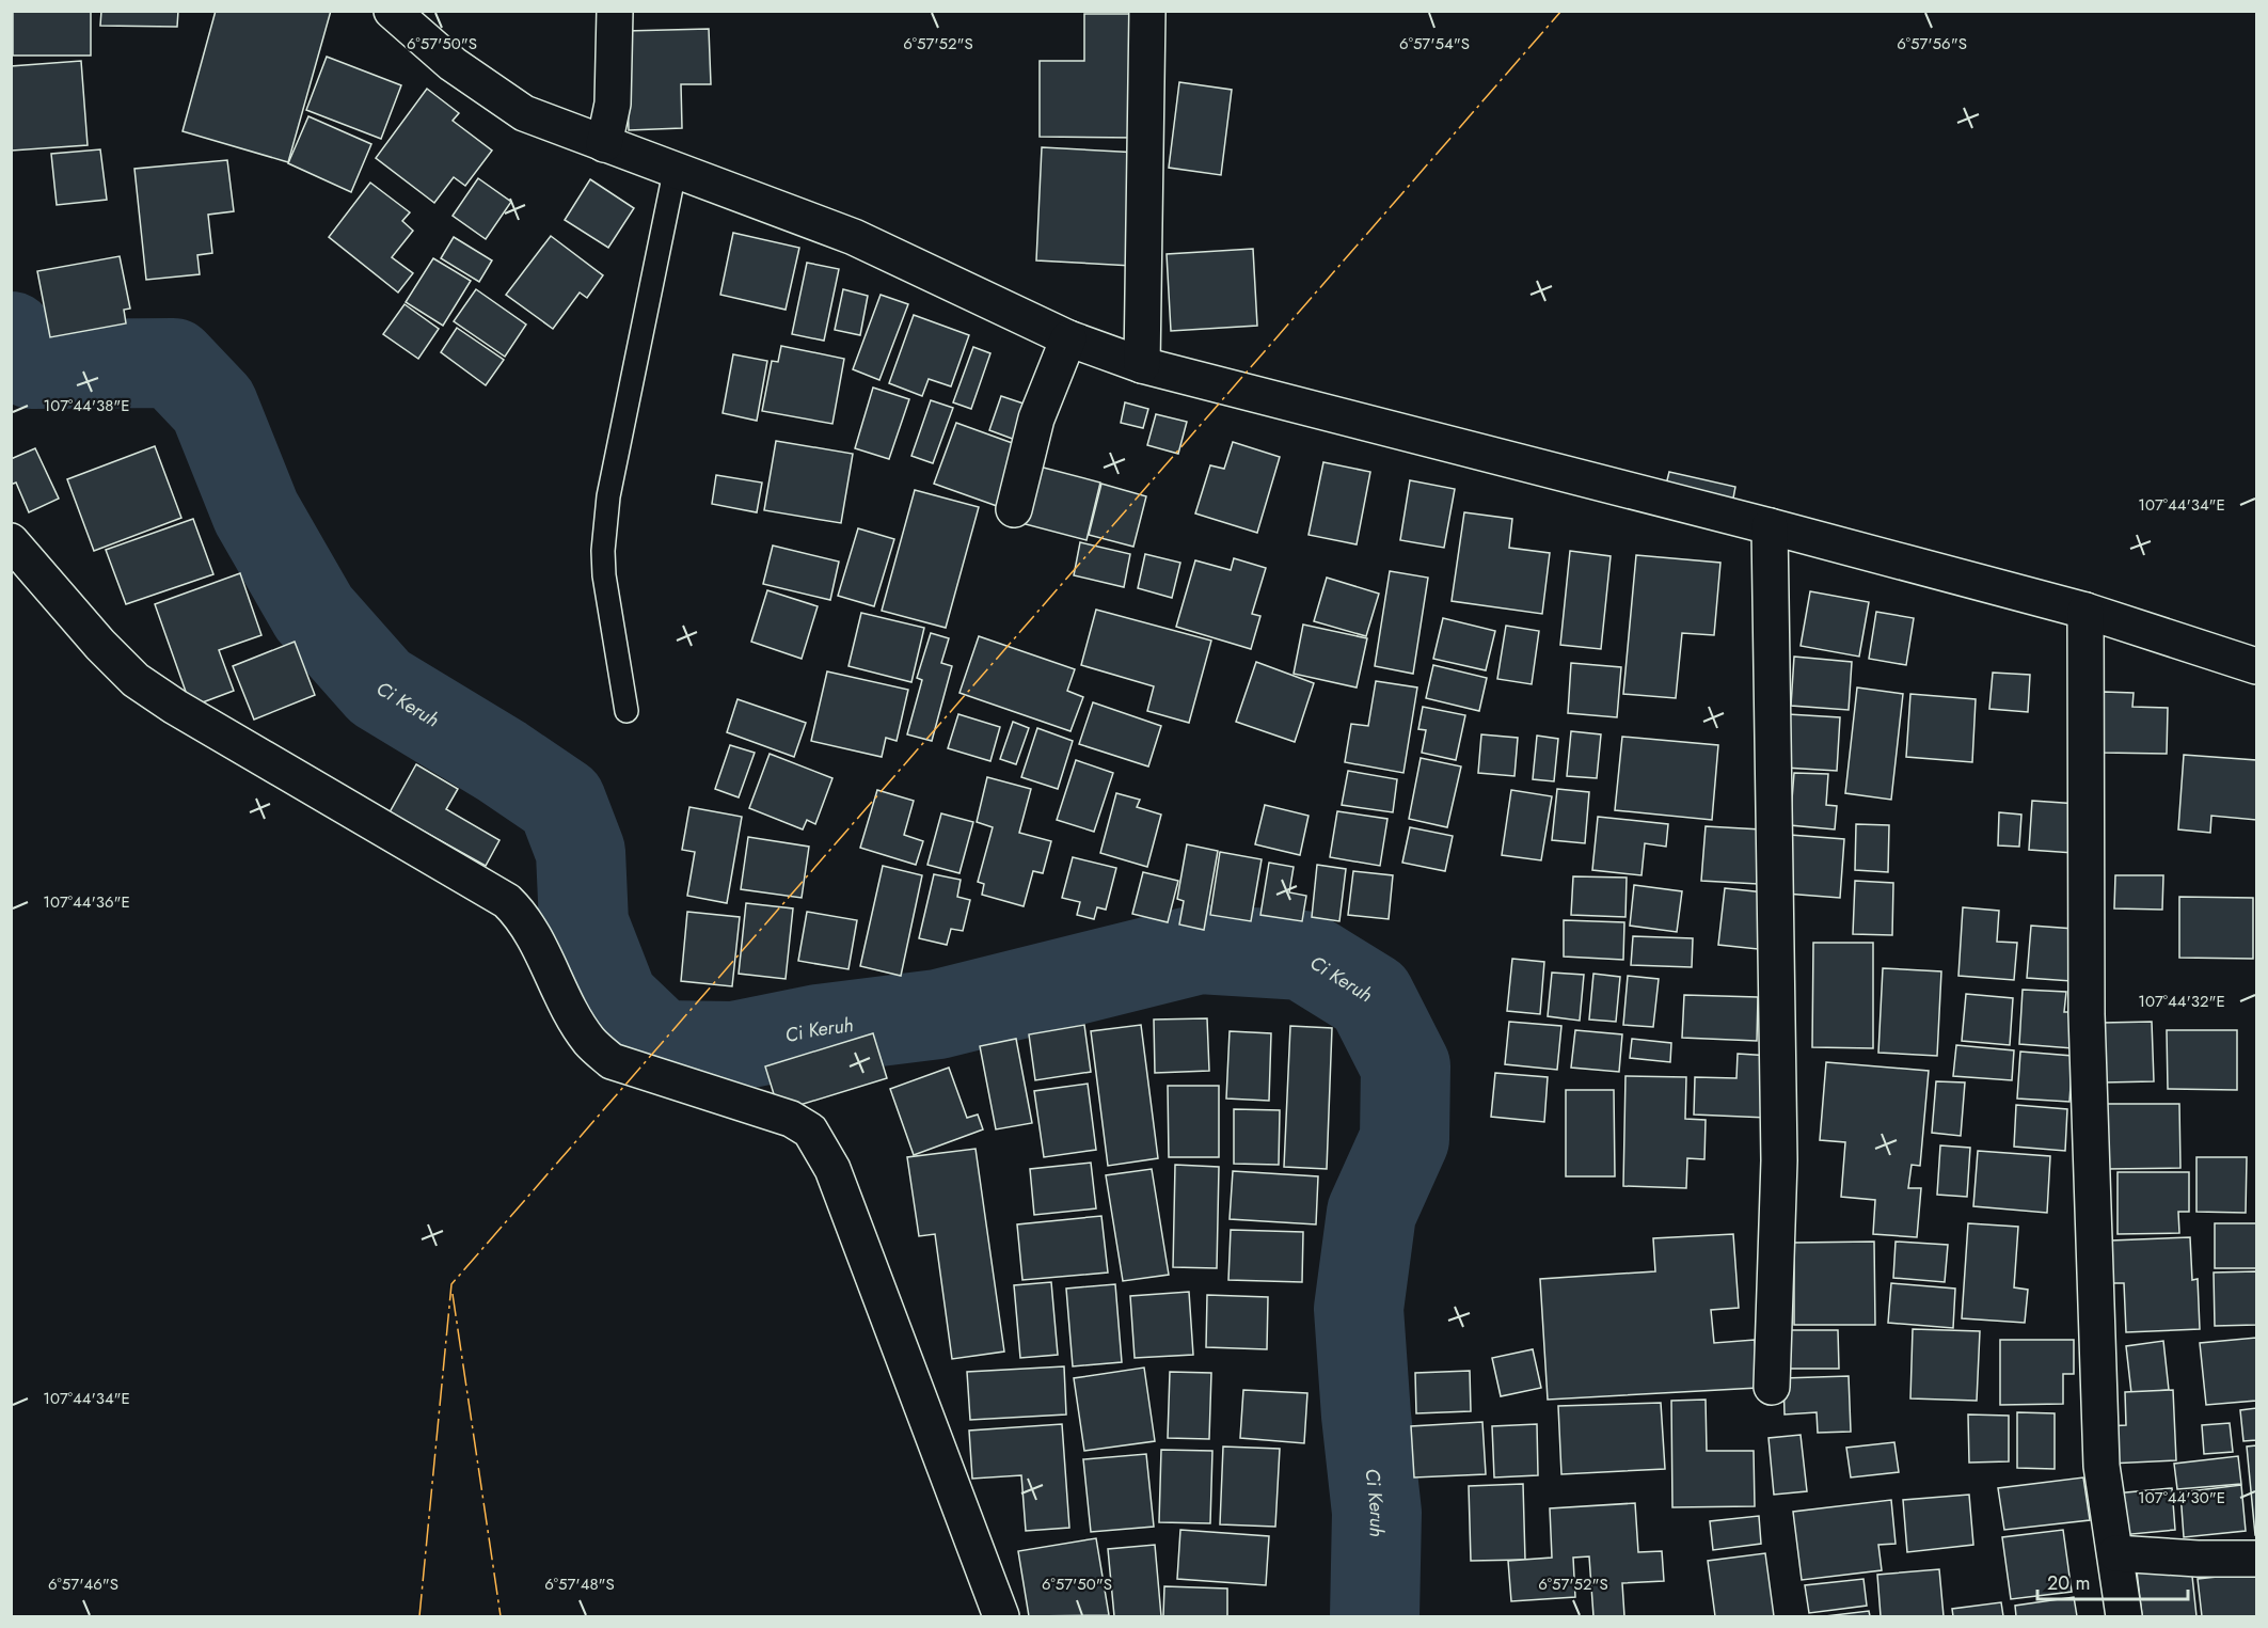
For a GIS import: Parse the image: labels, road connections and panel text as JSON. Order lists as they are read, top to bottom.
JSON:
{
  "water": ["Ci Keruh"],
  "scale_bar": "20 m",
  "coordinates": [
    "6°57'50\"S",
    "6°57'52\"S",
    "6°57'54\"S",
    "6°57'56\"S",
    "107°44'38\"E",
    "107°44'34\"E",
    "107°44'36\"E",
    "107°44'32\"E",
    "107°44'30\"E",
    "6°57'46\"S",
    "6°57'48\"S"
  ]
}
